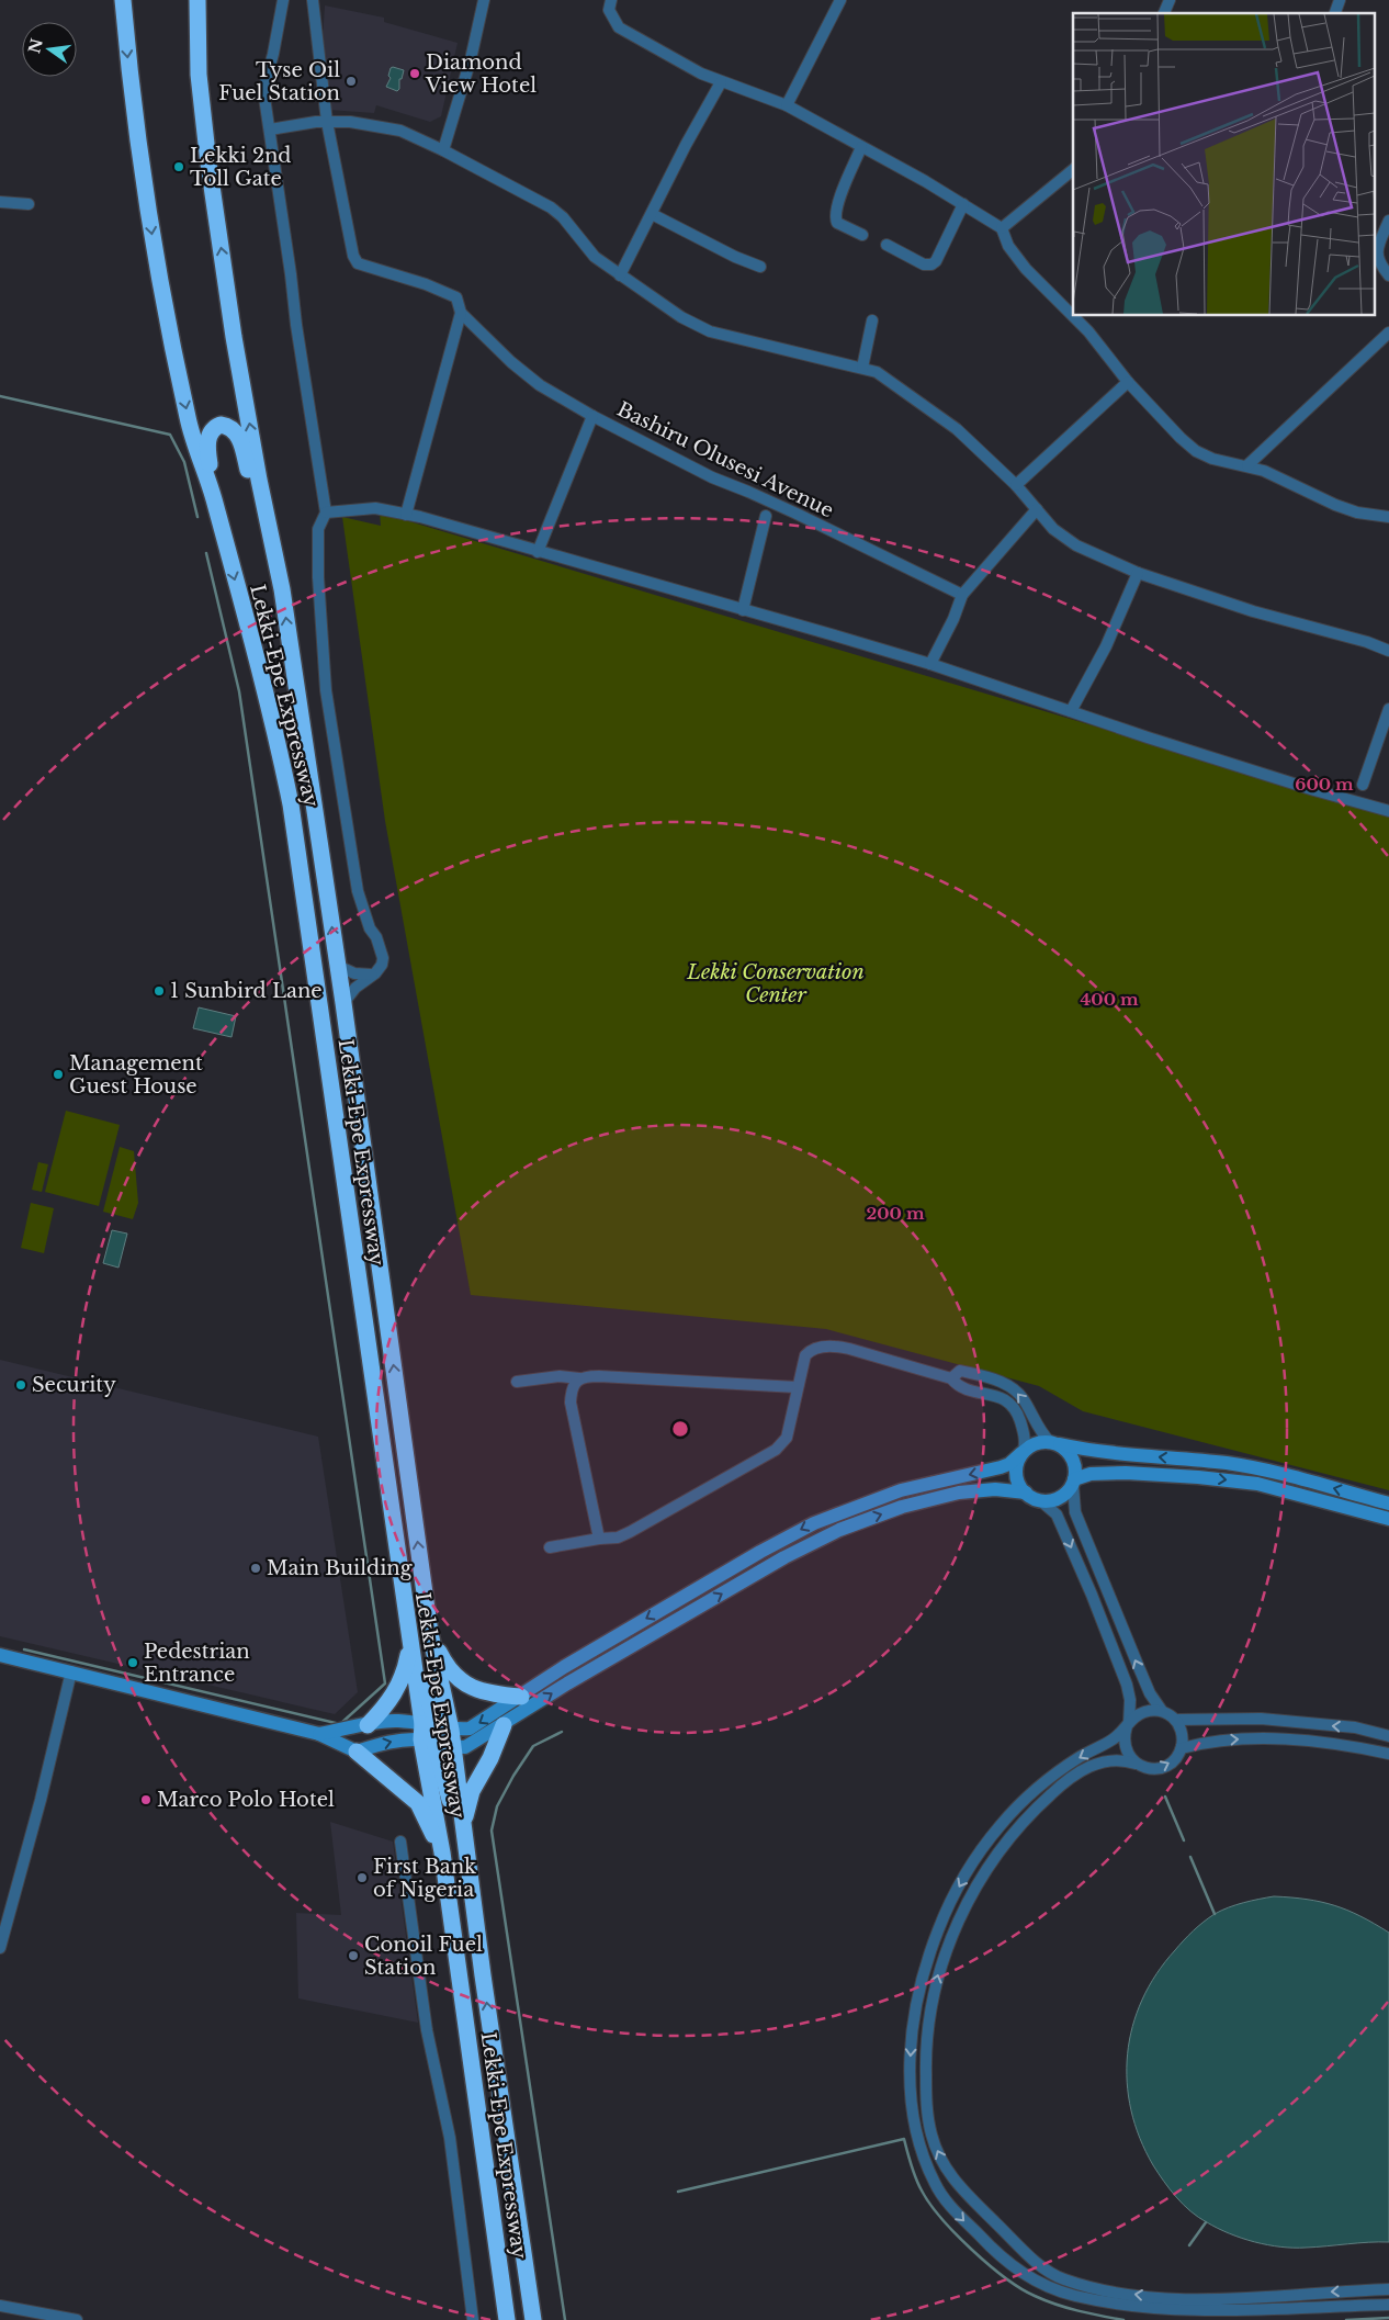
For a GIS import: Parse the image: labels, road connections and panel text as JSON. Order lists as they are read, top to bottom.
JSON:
{
  "streets": {
    "highway": ["Lekki-Epe Expressway"],
    "street": ["Bashiru Olusesi Avenue"]
  },
  "parks": ["Lekki Conservation Center"],
  "places": [
    "Diamond View Hotel",
    "Tyse Oil Fuel Station",
    "Lekki 2nd Toll Gate",
    "1 Sunbird Lane",
    "Management Guest House",
    "Security",
    "Main Building",
    "Pedestrian Entrance",
    "Marco Polo Hotel",
    "First Bank of Nigeria",
    "Conoil Fuel Station"
  ],
  "north": "left",
  "rings": ["600 m", "400 m", "200 m"]
}
